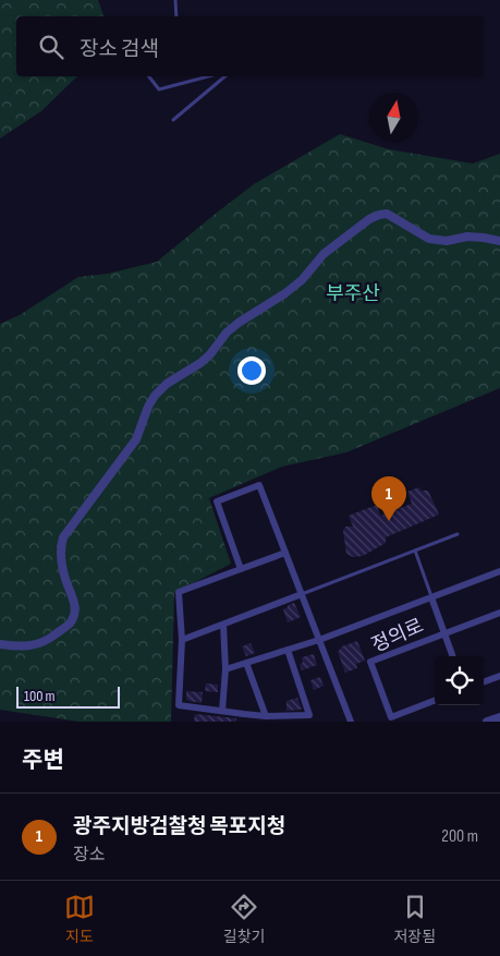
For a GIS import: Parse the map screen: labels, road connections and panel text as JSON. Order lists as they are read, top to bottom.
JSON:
{
  "streets": {
    "street": ["정의로"]
  },
  "parks": ["부주산"],
  "scale_bar": "100 m",
  "north": "top",
  "page": {
    "search": "장소 검색",
    "pins": "1",
    "scale": "100 m",
    "heading": "주변",
    "list": [
      {
        "mark": "1",
        "name": "광주지방검찰청 목포지청",
        "note": "장소",
        "value": "200 m"
      }
    ],
    "nav": ["지도", "길찾기", "저장됨"]
  }
}
